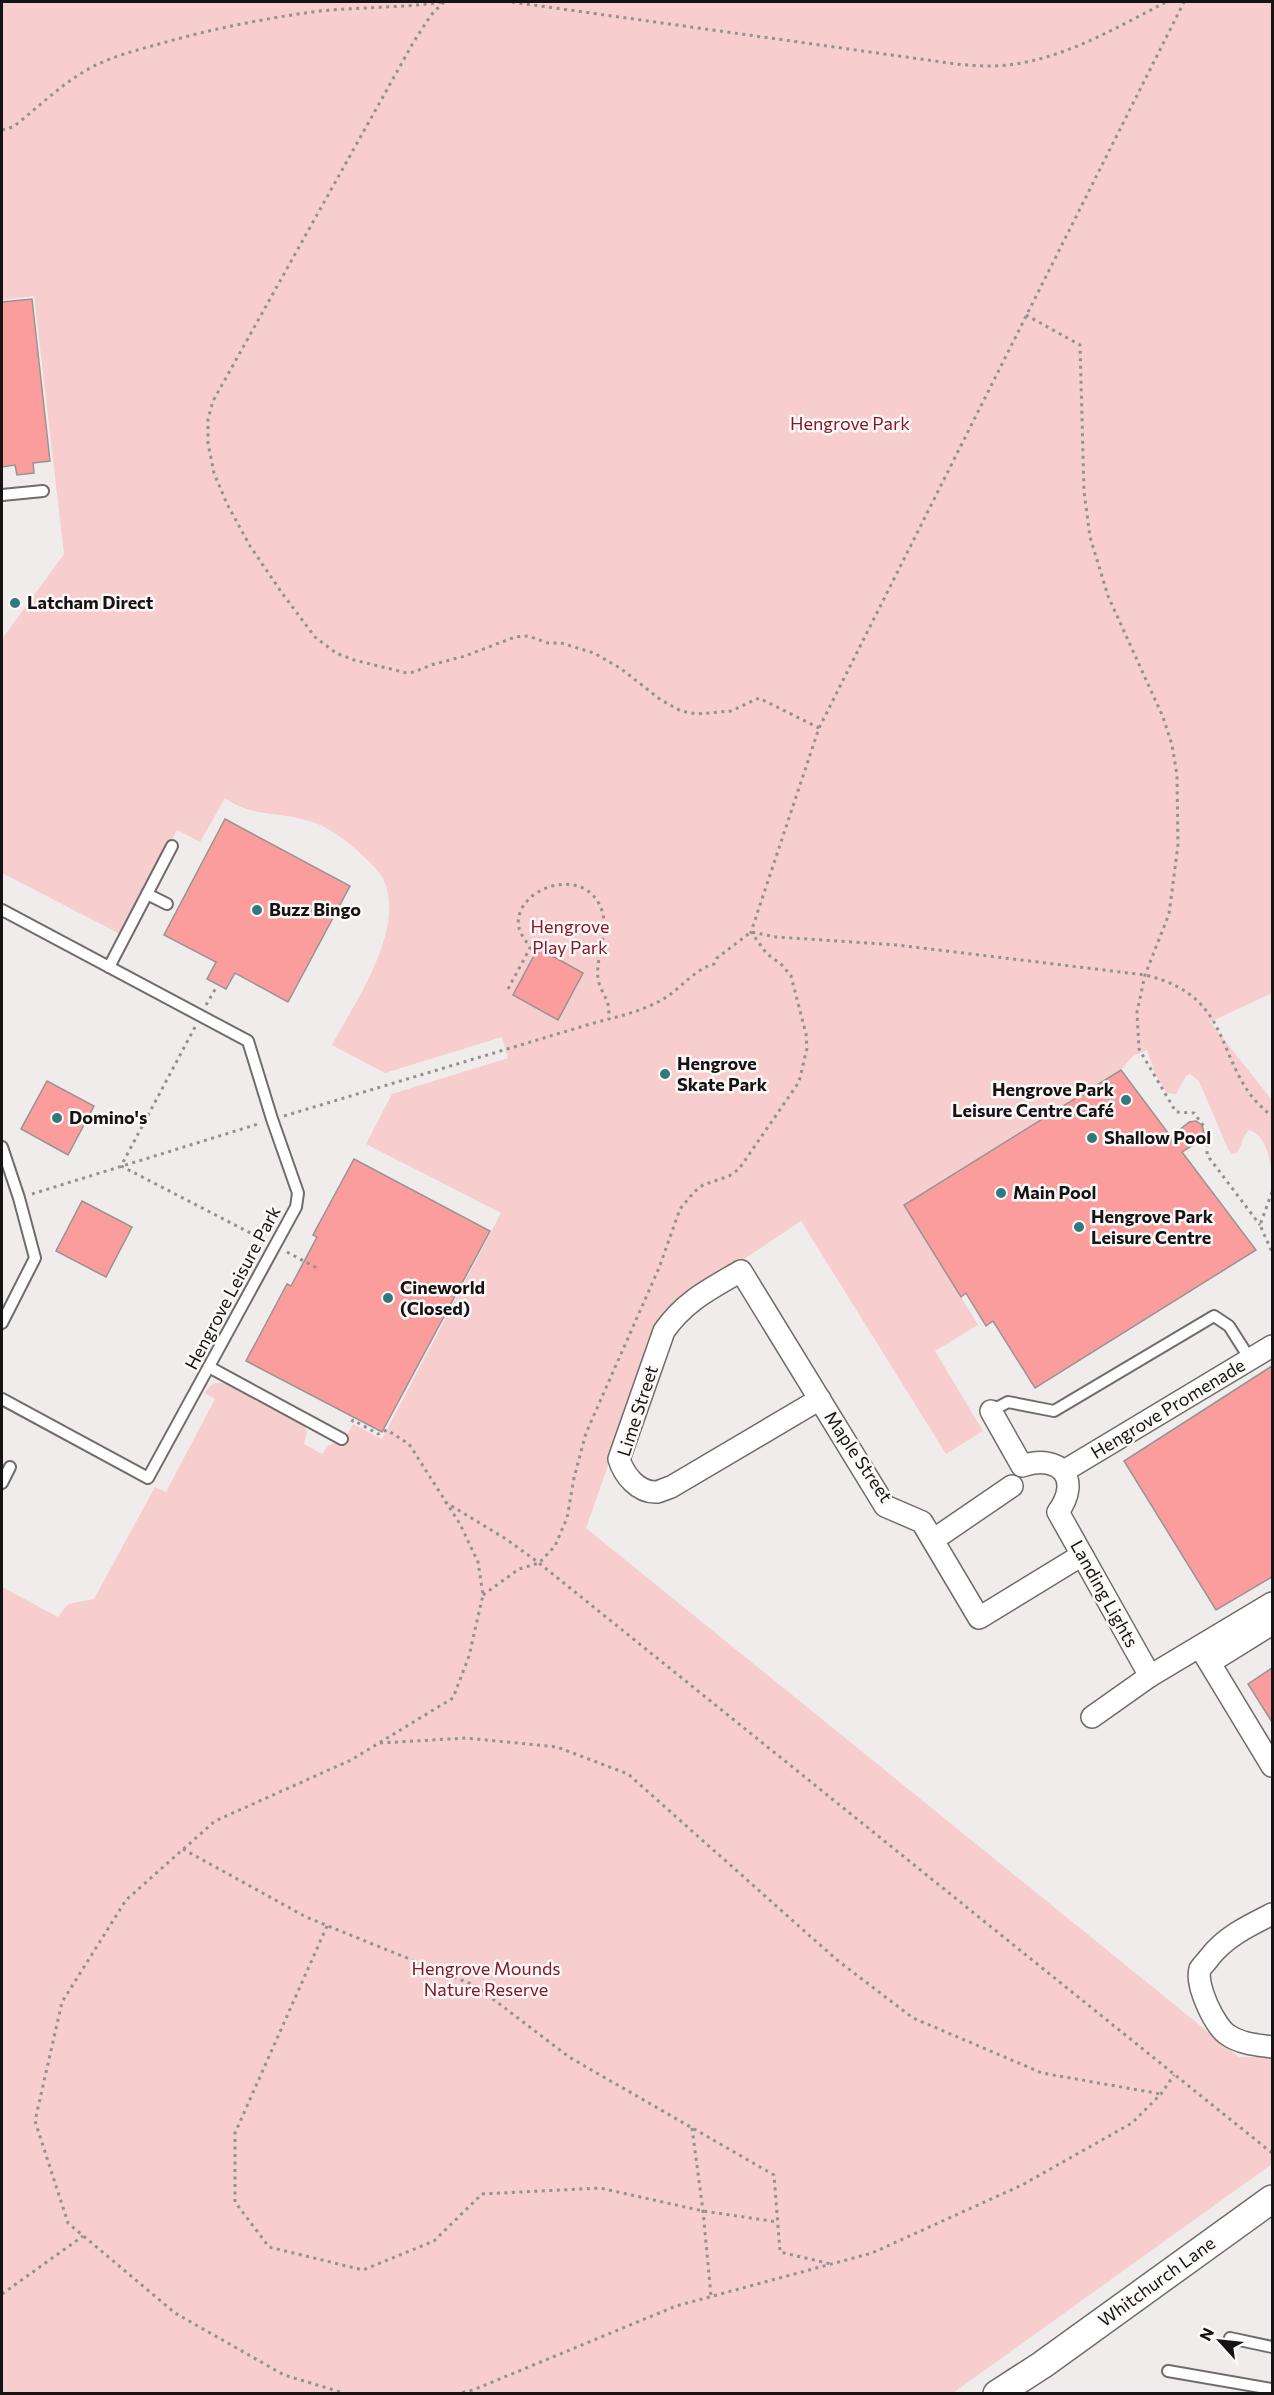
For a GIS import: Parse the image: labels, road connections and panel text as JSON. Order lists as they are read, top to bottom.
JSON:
{
  "streets": {
    "street": [
      "Hengrove Promenade",
      "Lime Street",
      "Maple Street",
      "Landing Lights",
      "Whitchurch Lane"
    ],
    "lane": ["Hengrove Leisure Park"]
  },
  "crossings": [
    ["Hengrove Promenade", "Landing Lights"],
    ["Lime Street", "Maple Street"],
    ["Maple Street", "Landing Lights"]
  ],
  "parks": ["Hengrove Park", "Hengrove Play Park", "Hengrove Mounds Nature Reserve"],
  "places": [
    "Latcham Direct",
    "Buzz Bingo",
    "Hengrove Skate Park",
    "Hengrove Park Leisure Centre Café",
    "Domino's",
    "Shallow Pool",
    "Main Pool",
    "Hengrove Park Leisure Centre",
    "Cineworld (Closed)"
  ],
  "north": "top left"
}
